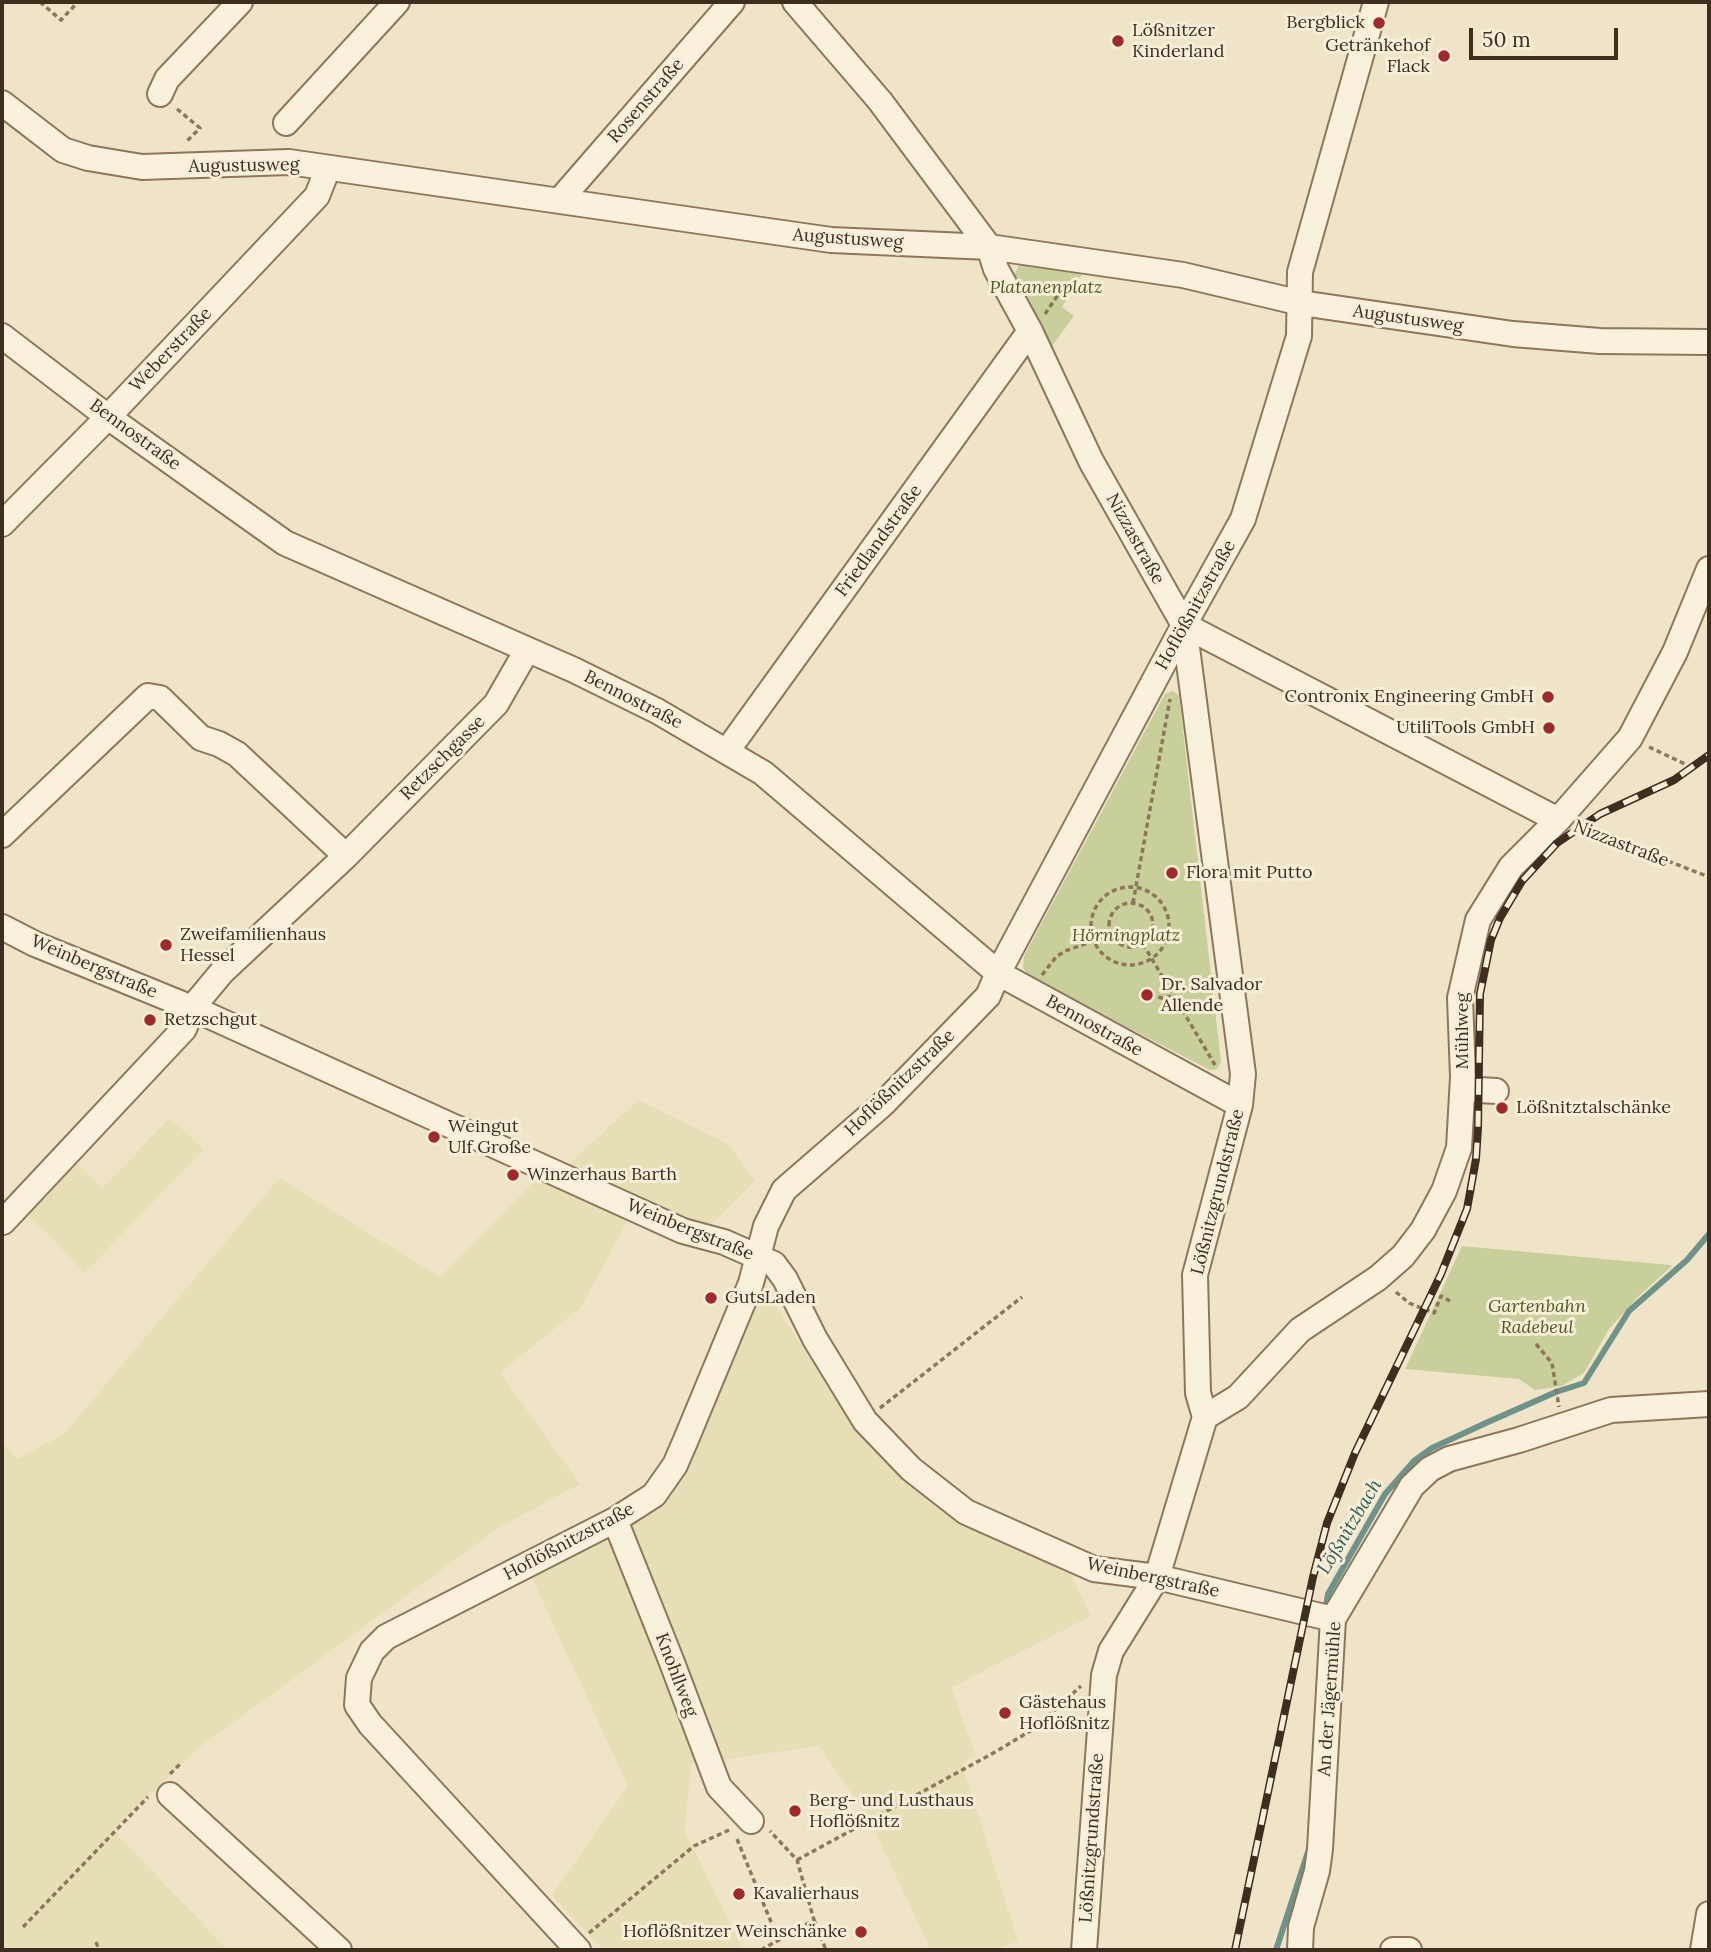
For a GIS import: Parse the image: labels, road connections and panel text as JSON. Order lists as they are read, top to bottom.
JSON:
{
  "streets": {
    "street": [
      "Rosenstraße",
      "Augustusweg",
      "Weberstraße",
      "Bennostraße",
      "Nizzastraße",
      "Friedlandstraße",
      "Hoflößnitzstraße",
      "Retzschgasse",
      "Weinbergstraße",
      "Mühlweg",
      "Lößnitzgrundstraße",
      "Knohllweg",
      "An der Jägermühle"
    ]
  },
  "crossings": [
    ["Rosenstraße", "Augustusweg"],
    ["Augustusweg", "Weberstraße"],
    ["Augustusweg", "Nizzastraße"],
    ["Augustusweg", "Hoflößnitzstraße"],
    ["Weberstraße", "Bennostraße"],
    ["Bennostraße", "Friedlandstraße"],
    ["Bennostraße", "Hoflößnitzstraße"],
    ["Bennostraße", "Retzschgasse"],
    ["Bennostraße", "Lößnitzgrundstraße"],
    ["Nizzastraße", "Friedlandstraße"],
    ["Nizzastraße", "Hoflößnitzstraße"],
    ["Nizzastraße", "Mühlweg"],
    ["Nizzastraße", "Lößnitzgrundstraße"],
    ["Hoflößnitzstraße", "Weinbergstraße"],
    ["Hoflößnitzstraße", "Lößnitzgrundstraße"],
    ["Hoflößnitzstraße", "Knohllweg"],
    ["Retzschgasse", "Weinbergstraße"],
    ["Weinbergstraße", "Lößnitzgrundstraße"],
    ["Weinbergstraße", "An der Jägermühle"],
    ["Mühlweg", "Lößnitzgrundstraße"]
  ],
  "water": ["Lößnitzbach"],
  "parks": ["Platanenplatz", "Hörningplatz", "Gartenbahn Radebeul"],
  "places": [
    "Bergblick",
    "Lößnitzer Kinderland",
    "Getränkehof Flack",
    "Contronix Engineering GmbH",
    "UtiliTools GmbH",
    "Flora mit Putto",
    "Zweifamilienhaus Hessel",
    "Dr. Salvador Allende",
    "Retzschgut",
    "Lößnitztalschänke",
    "Weingut Ulf Große",
    "Winzerhaus Barth",
    "GutsLaden",
    "Gästehaus Hoflößnitz",
    "Berg- und Lusthaus Hoflößnitz",
    "Kavalierhaus",
    "Hoflößnitzer Weinschänke"
  ],
  "scale_bar": "50 m"
}
